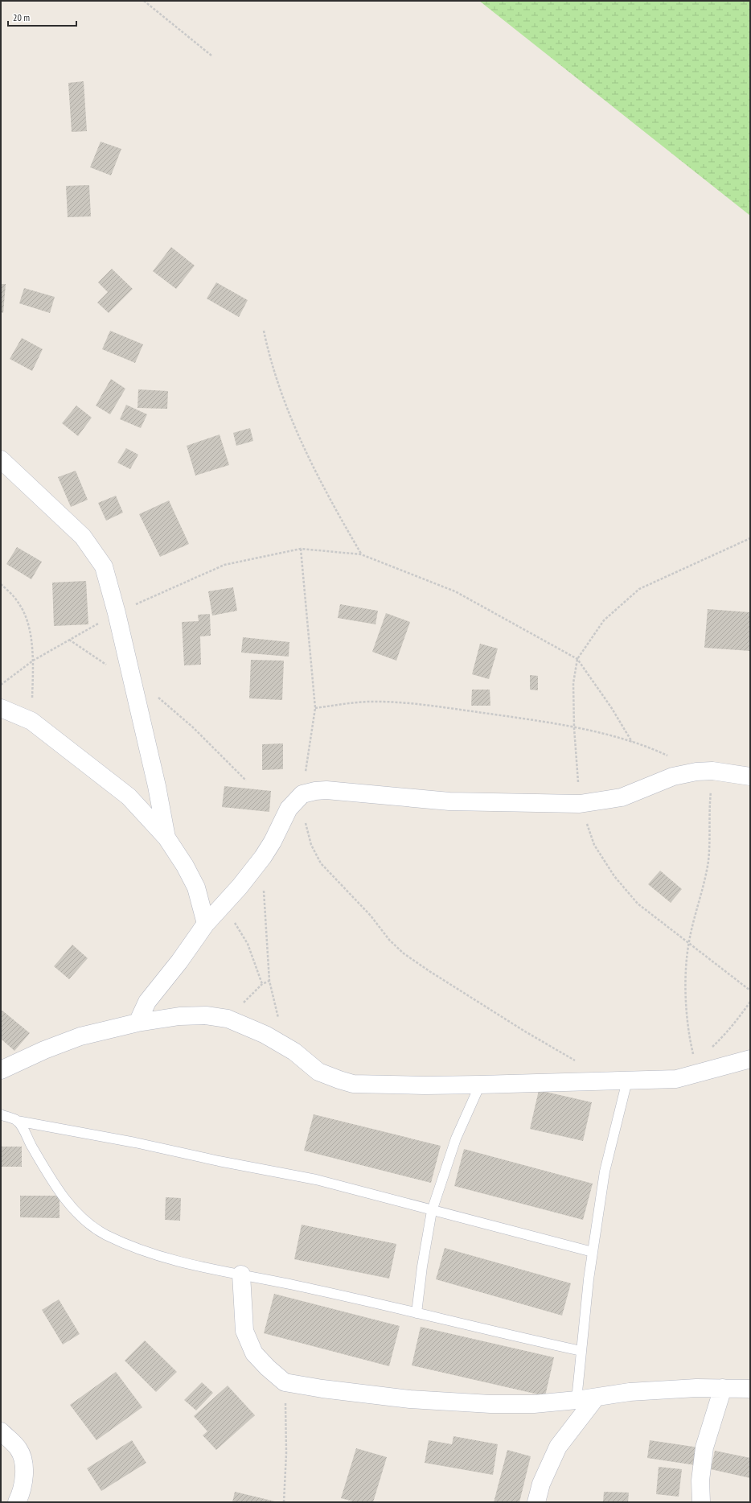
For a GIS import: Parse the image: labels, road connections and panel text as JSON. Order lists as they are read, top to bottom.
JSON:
{
  "scale_bar": "20 m"
}
